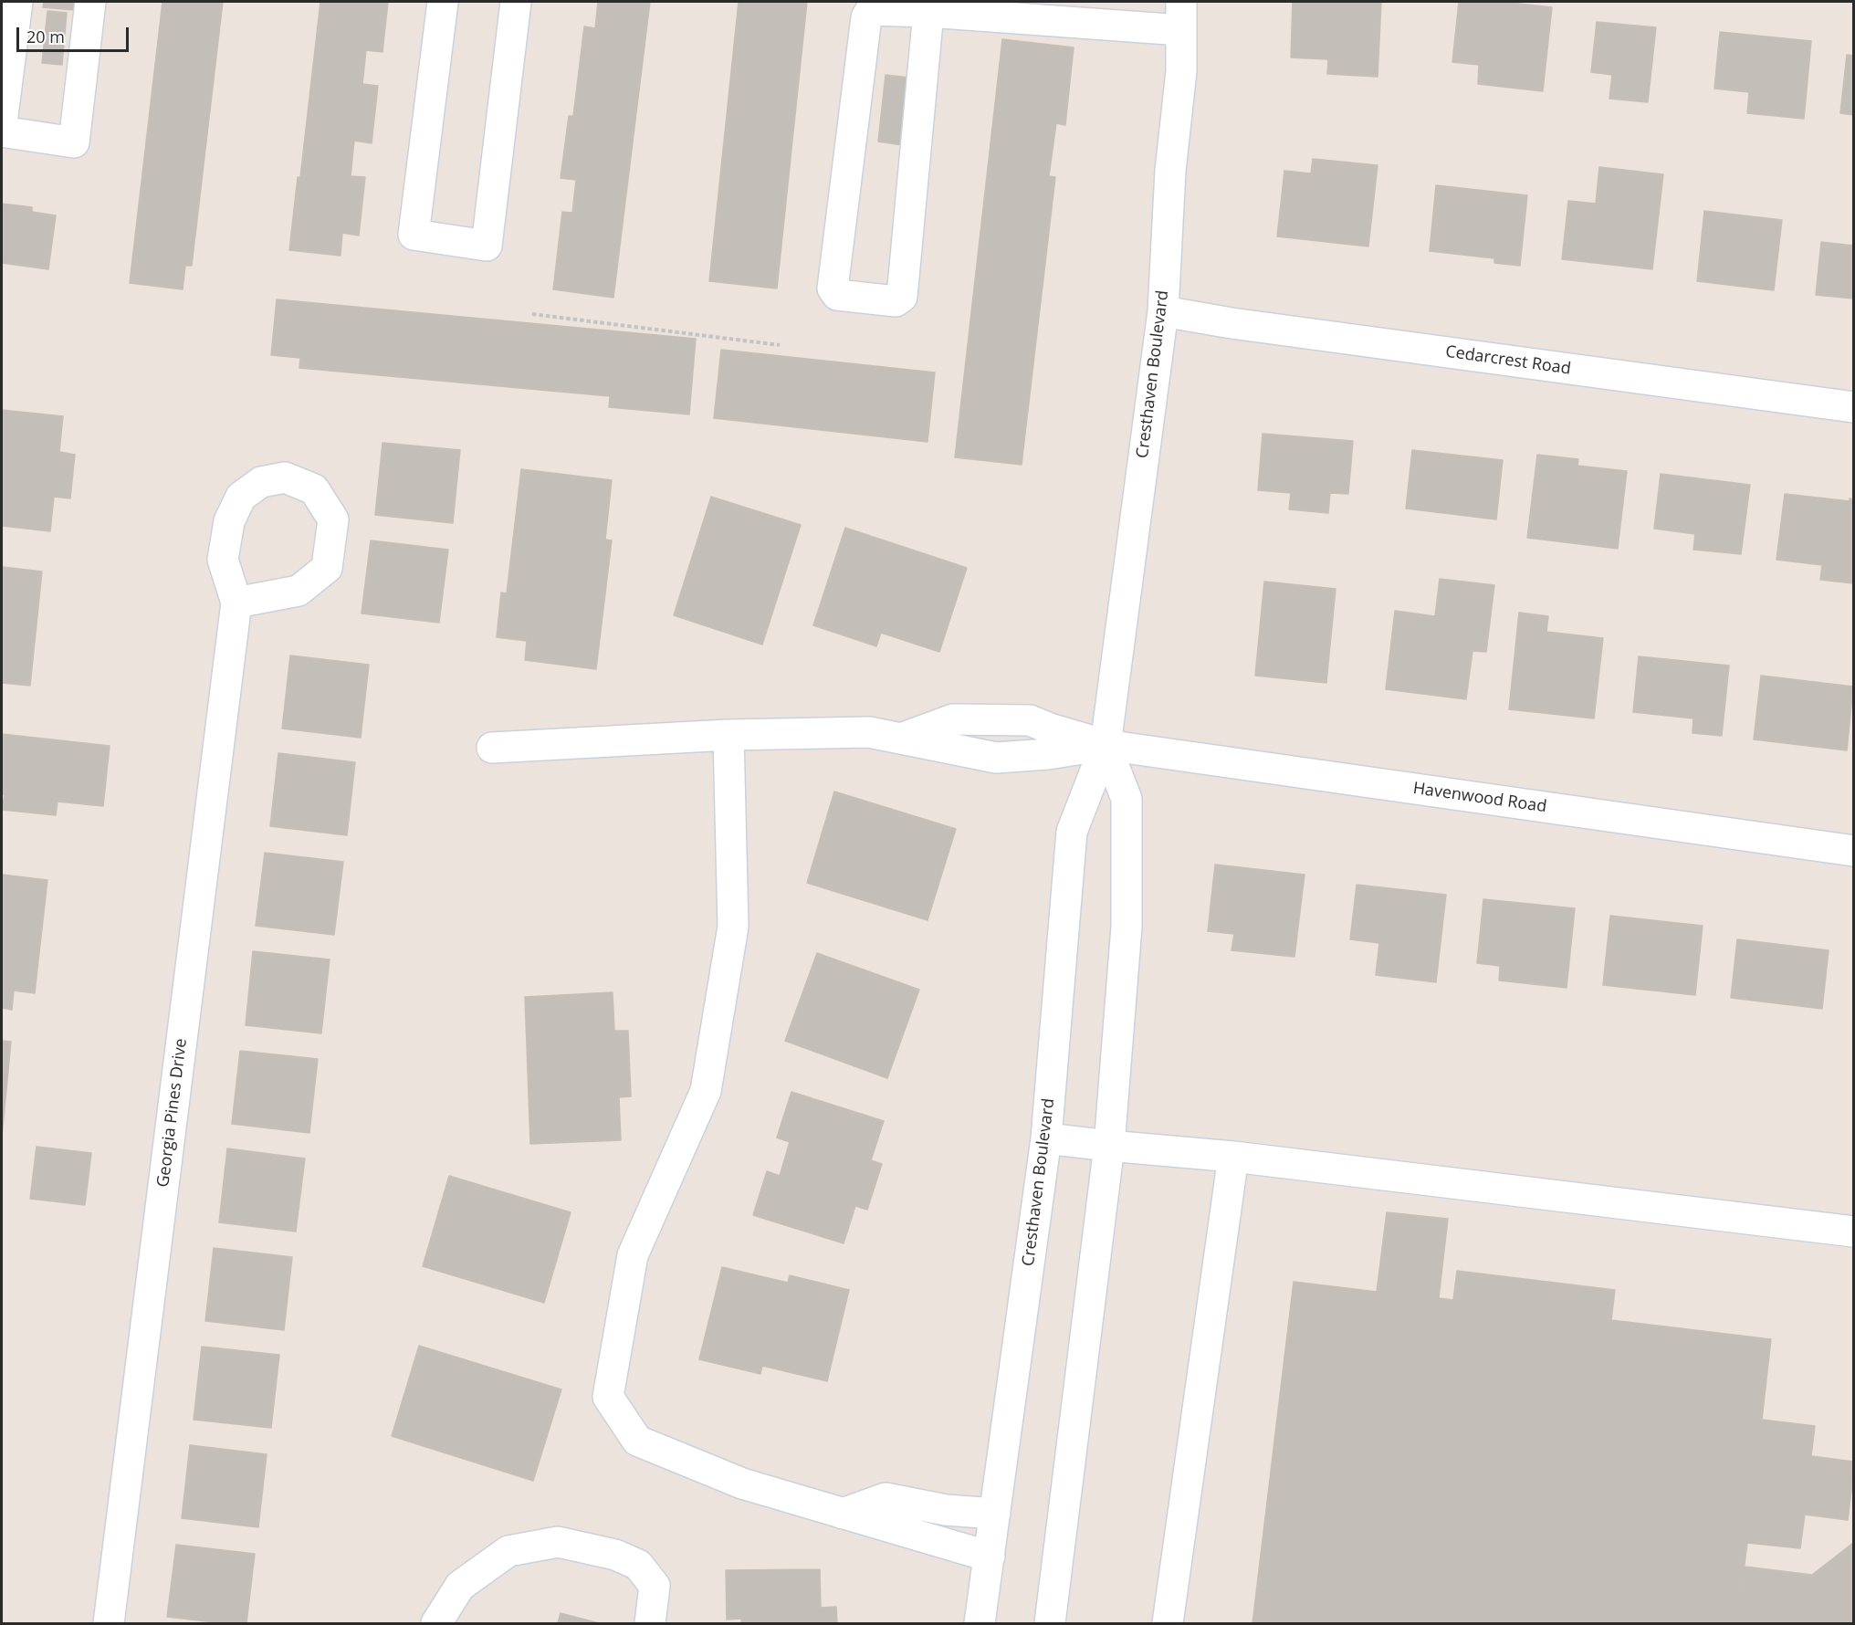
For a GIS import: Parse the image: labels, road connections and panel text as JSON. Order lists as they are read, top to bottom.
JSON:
{
  "streets": {
    "street": [
      "Cedarcrest Road",
      "Cresthaven Boulevard",
      "Havenwood Road",
      "Georgia Pines Drive"
    ]
  },
  "crossings": [
    ["Cedarcrest Road", "Cresthaven Boulevard"],
    ["Cresthaven Boulevard", "Havenwood Road"]
  ],
  "scale_bar": "20 m"
}
